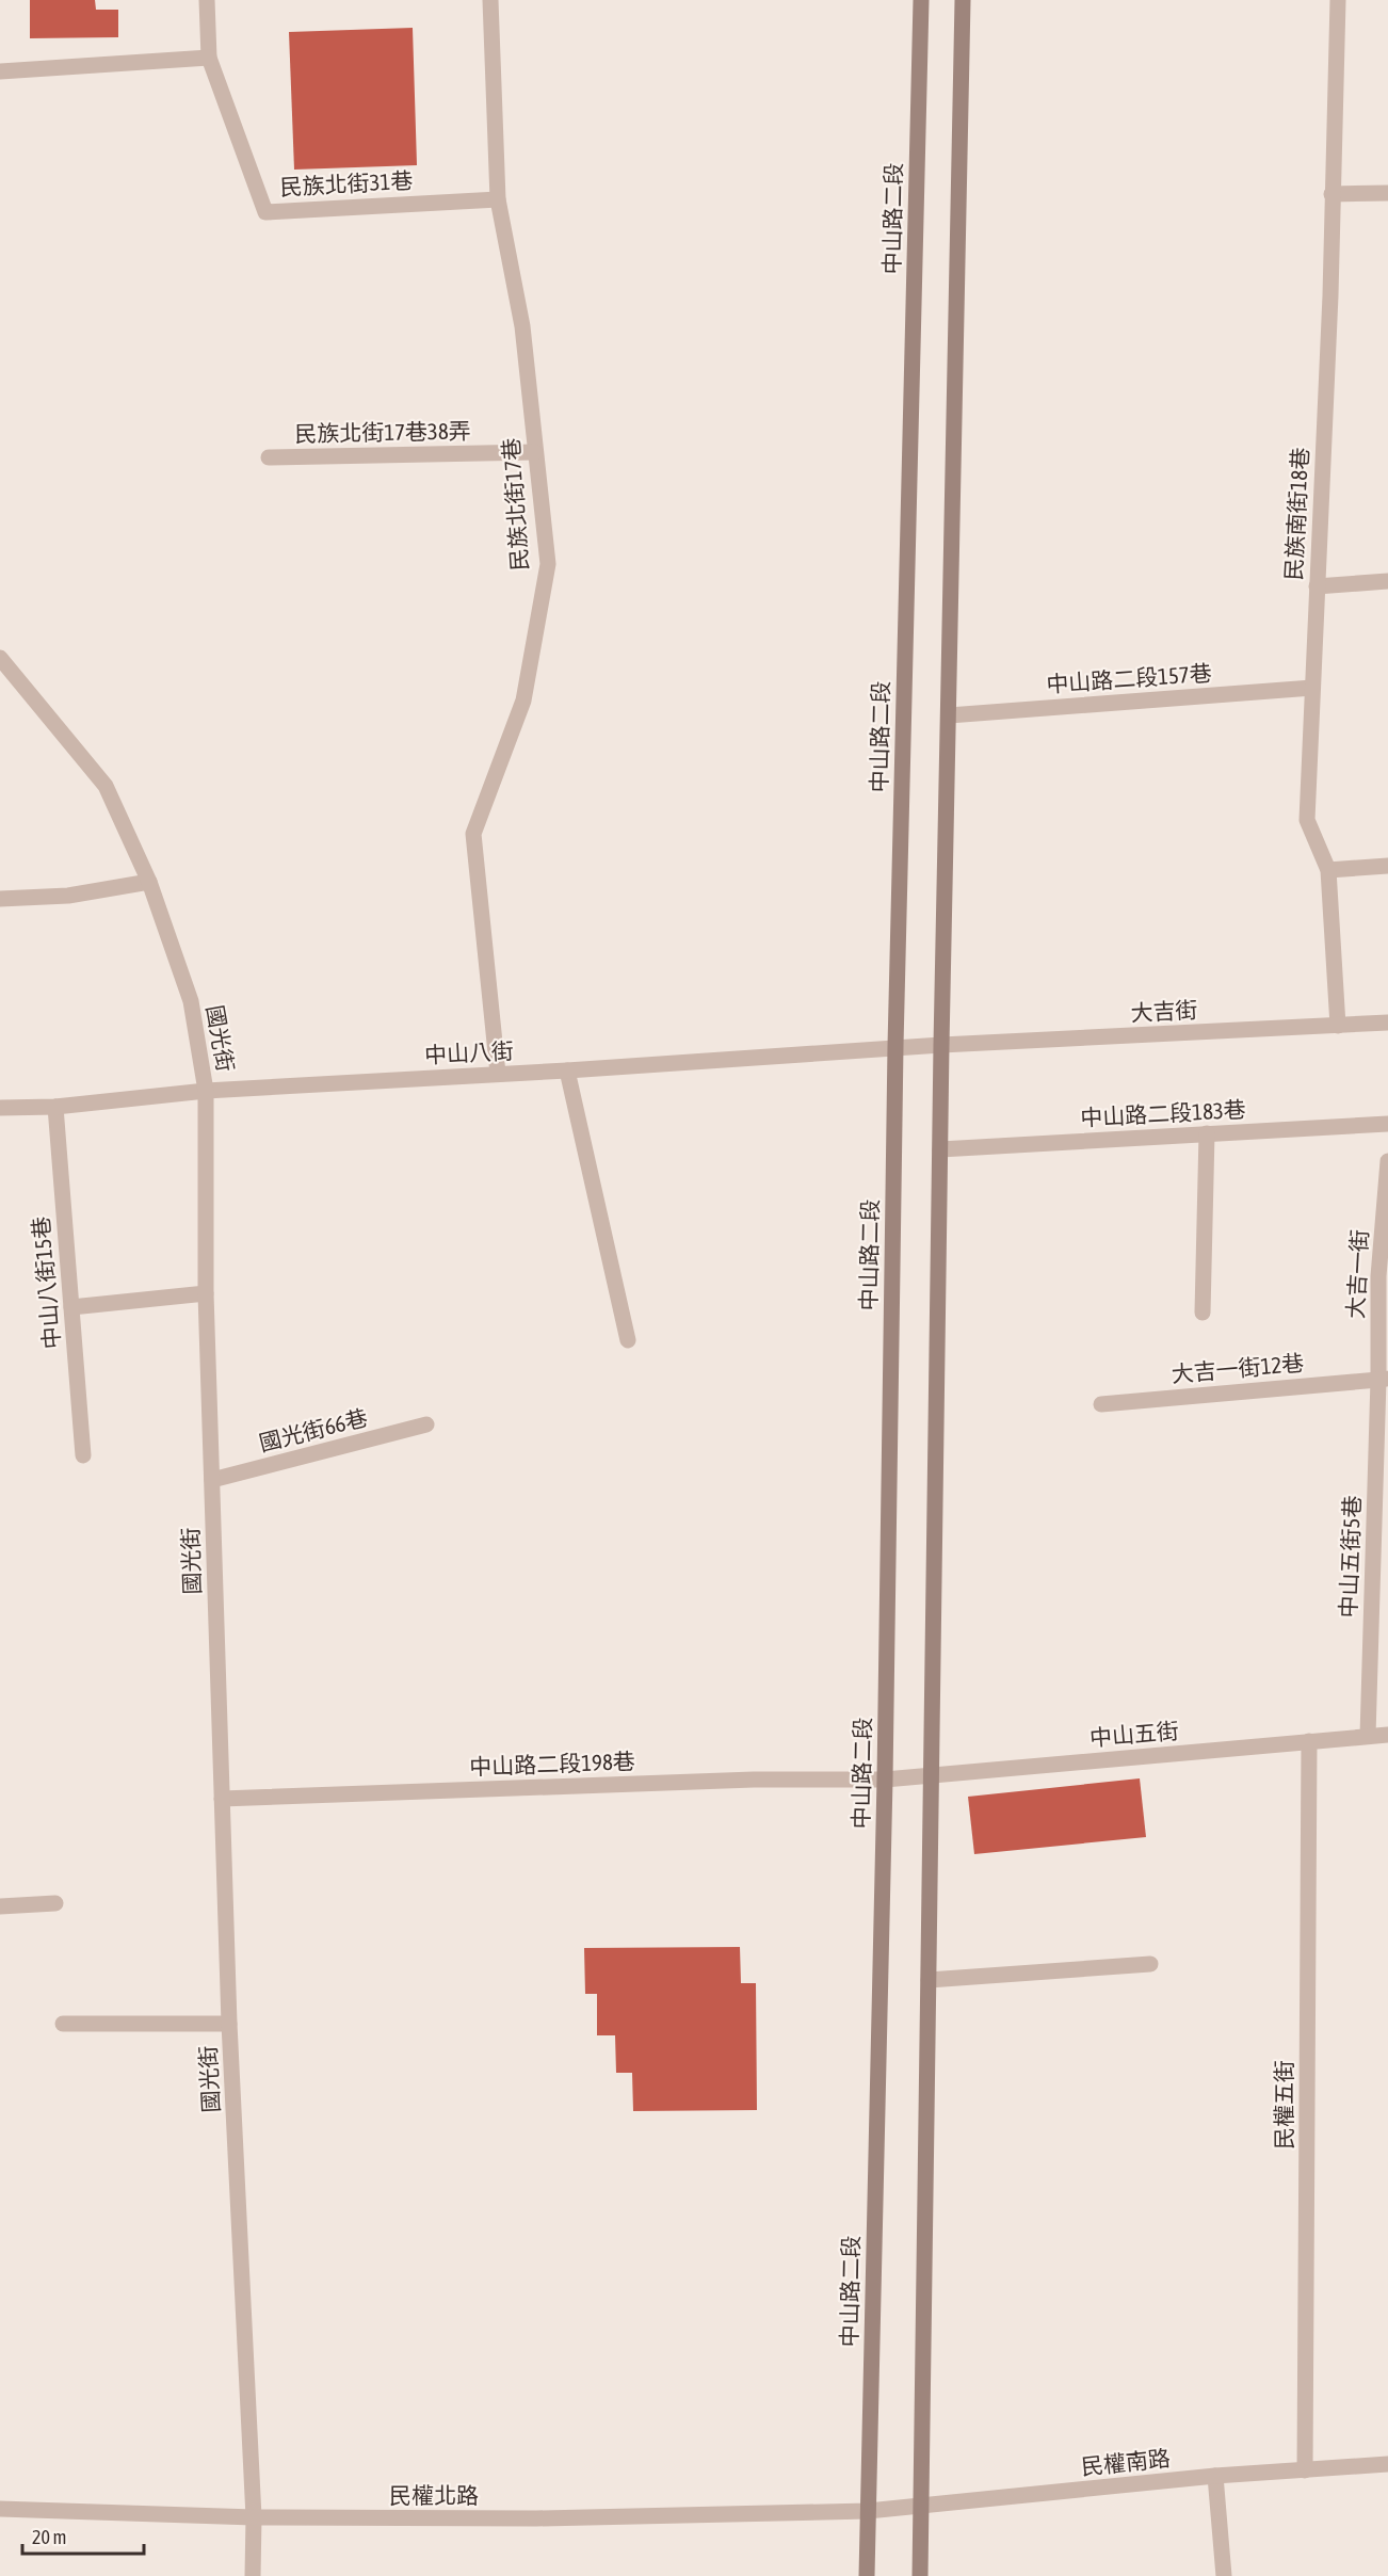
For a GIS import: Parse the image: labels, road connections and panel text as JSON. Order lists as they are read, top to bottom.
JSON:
{
  "streets": {
    "main road": ["中山路二段"],
    "street": [
      "民族北街31巷",
      "民族北街17巷38弄",
      "民族北街17巷",
      "民族南街18巷",
      "中山路二段157巷",
      "大吉街",
      "國光街",
      "中山八街",
      "中山路二段183巷",
      "大吉一街",
      "中山八街15巷",
      "大吉一街12巷",
      "國光街66巷",
      "中山五街5巷",
      "中山五街",
      "中山路二段198巷",
      "民權五街",
      "民權南路",
      "民權北路"
    ]
  },
  "crossings": [
    ["民族北街31巷", "民族北街17巷"],
    ["中山路二段", "中山八街"],
    ["中山路二段", "中山五街"],
    ["中山路二段", "中山路二段198巷"],
    ["中山路二段", "民權南路"],
    ["中山路二段", "民權北路"],
    ["民族北街17巷38弄", "民族北街17巷"],
    ["民族北街17巷", "中山八街"],
    ["民族南街18巷", "中山路二段157巷"],
    ["民族南街18巷", "大吉街"],
    ["大吉街", "中山八街"],
    ["國光街", "中山八街"],
    ["國光街", "國光街66巷"],
    ["國光街", "中山路二段198巷"],
    ["國光街", "民權北路"],
    ["中山八街", "中山八街15巷"],
    ["大吉一街", "大吉一街12巷"],
    ["大吉一街", "中山五街5巷"],
    ["大吉一街12巷", "中山五街5巷"],
    ["中山五街5巷", "中山五街"],
    ["中山五街", "中山路二段198巷"],
    ["中山五街", "民權五街"],
    ["民權五街", "民權南路"],
    ["民權南路", "民權北路"]
  ],
  "scale_bar": "20 m"
}
